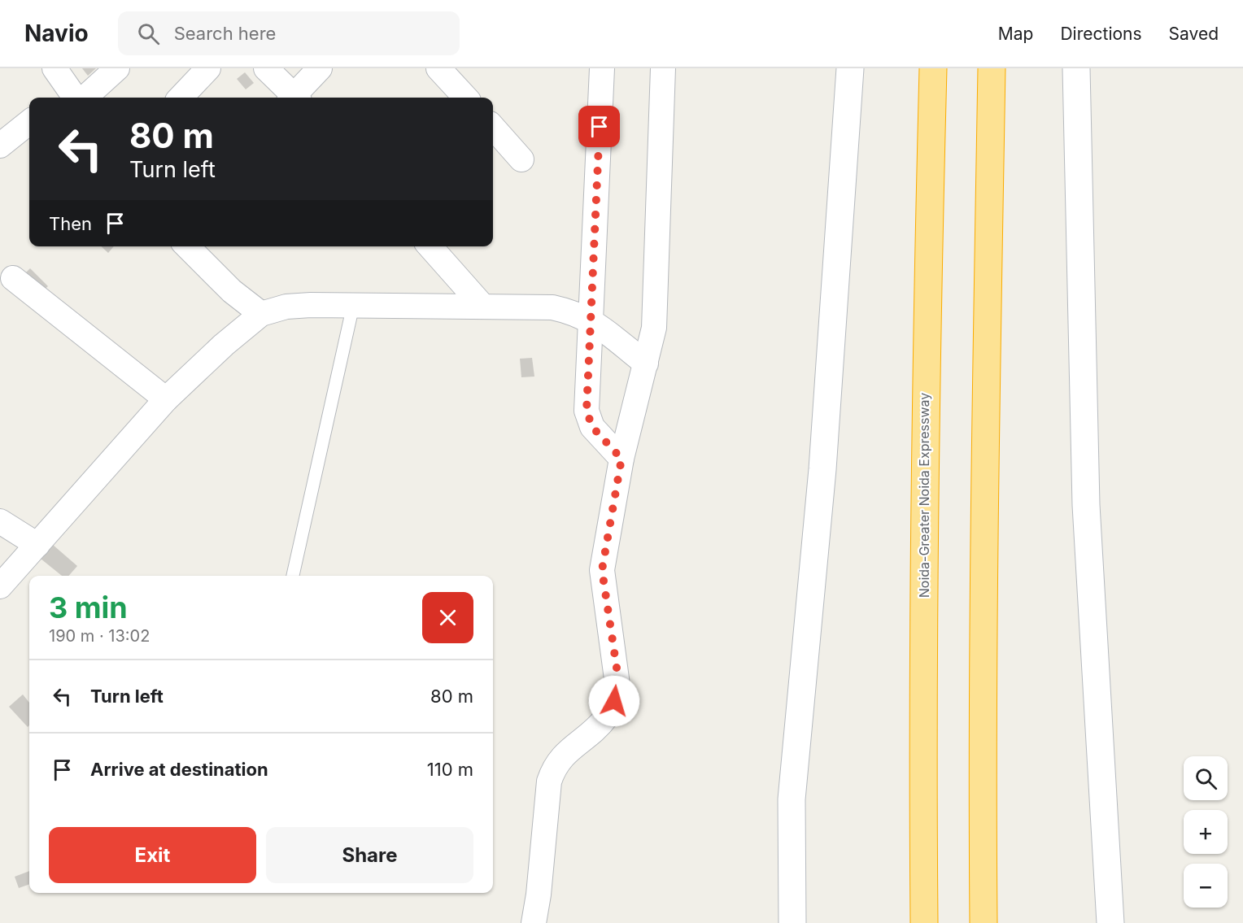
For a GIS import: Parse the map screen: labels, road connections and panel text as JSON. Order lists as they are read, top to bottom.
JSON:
{
  "streets": {
    "highway": ["Noida-Greater Noida Expressway"]
  },
  "page": {
    "header": "Navio",
    "search": "Search here",
    "nav": ["Map", "Directions", "Saved"],
    "turn": ["80 m", "Turn left"],
    "then": "Then",
    "heading": ["3 min", "190 m · 13:02"],
    "list": [
      {
        "name": "Turn left",
        "value": "80 m"
      },
      {
        "name": "Arrive at destination",
        "value": "110 m"
      }
    ],
    "map_buttons": ["+", "−"],
    "buttons": ["Exit", "Share"]
  }
}
